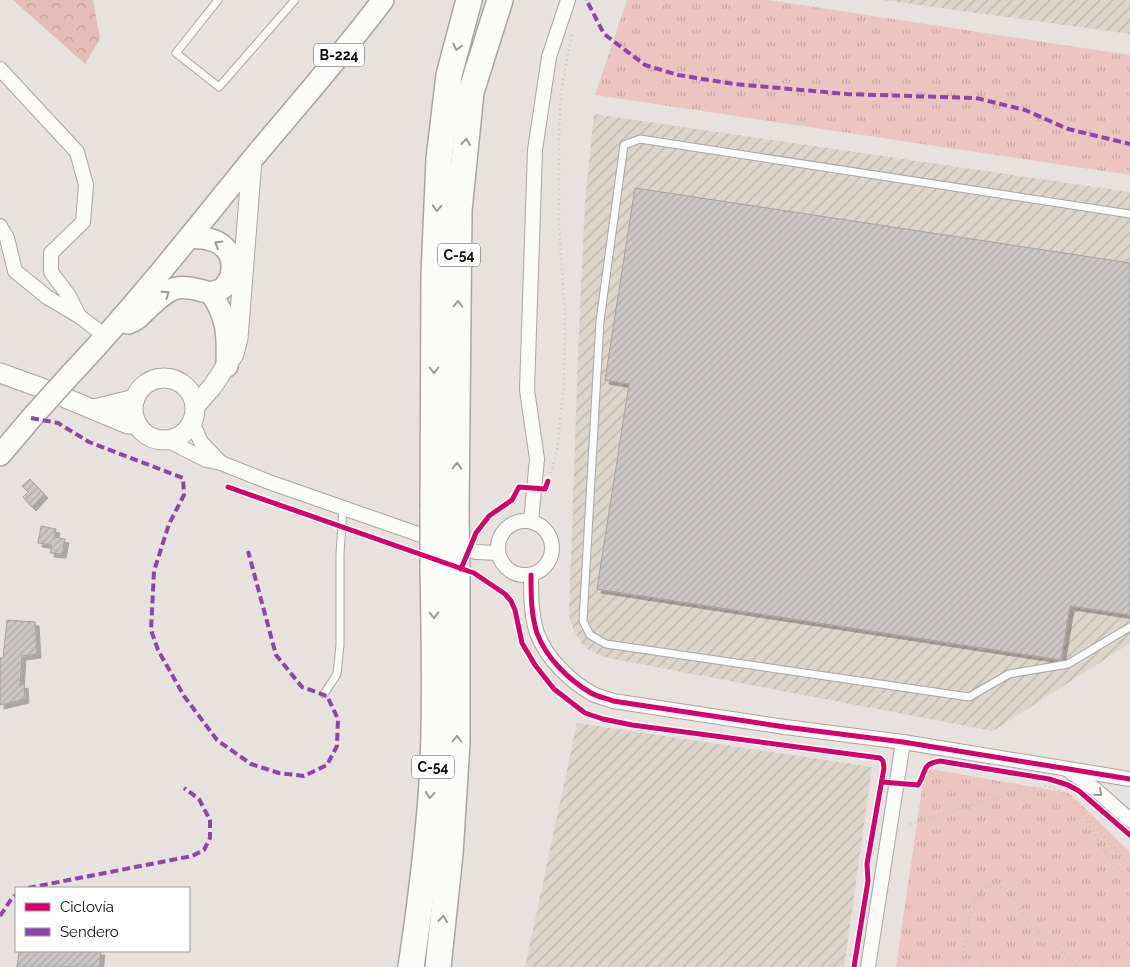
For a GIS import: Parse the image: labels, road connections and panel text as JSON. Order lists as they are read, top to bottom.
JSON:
{
  "streets": {
    "highway": ["C-54"],
    "main road": ["B-224"]
  },
  "legend": ["Ciclovía", "Sendero"]
}
